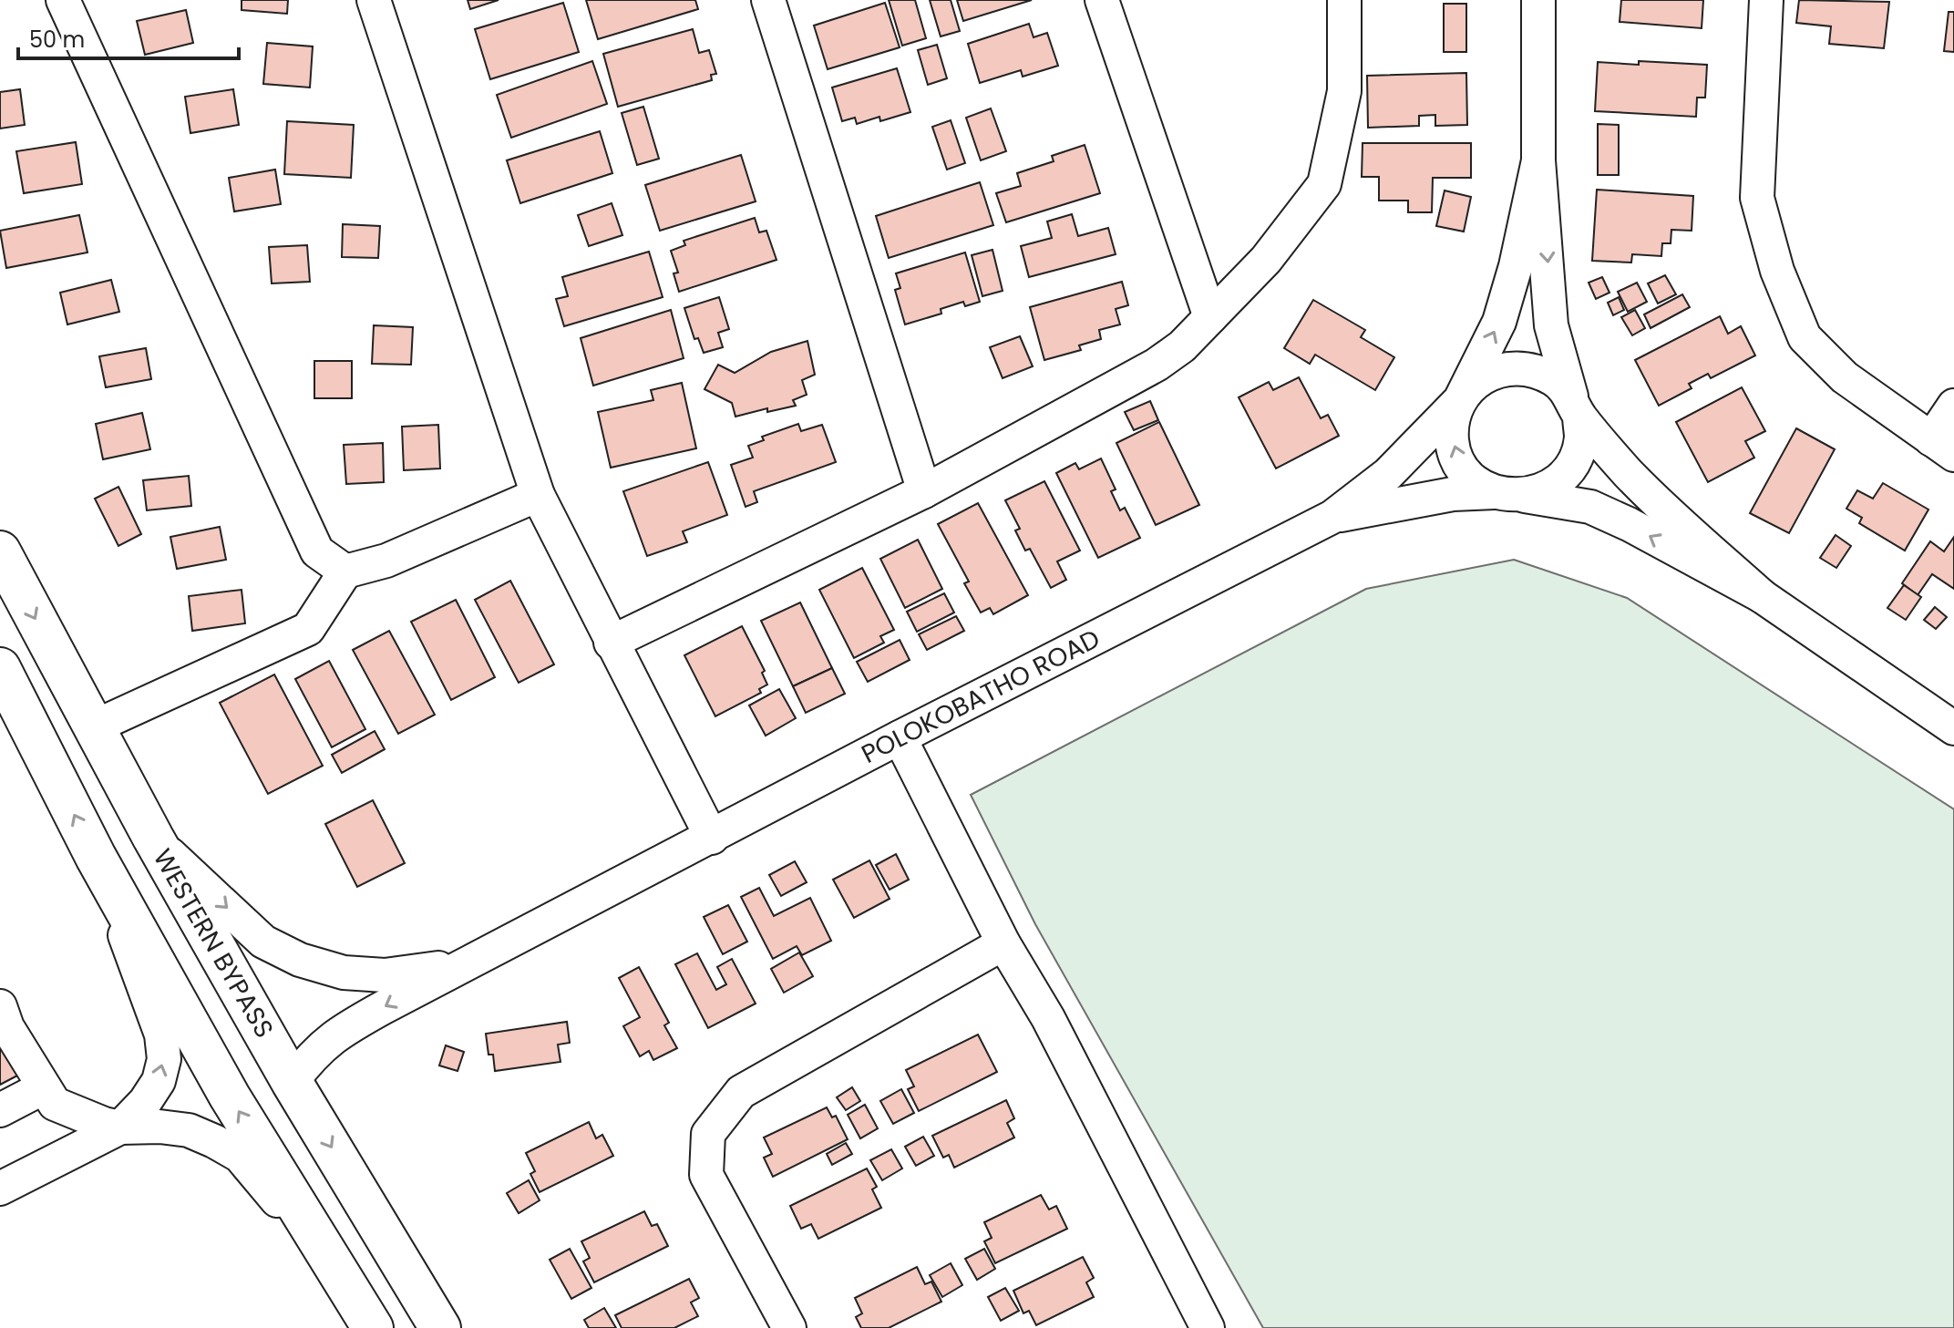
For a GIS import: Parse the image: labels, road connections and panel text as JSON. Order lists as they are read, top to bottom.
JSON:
{
  "streets": {
    "highway": ["WESTERN BYPASS"],
    "street": ["POLOKOBATHO ROAD"]
  },
  "crossings": [
    ["POLOKOBATHO ROAD", "WESTERN BYPASS"]
  ],
  "scale_bar": "50 m"
}
